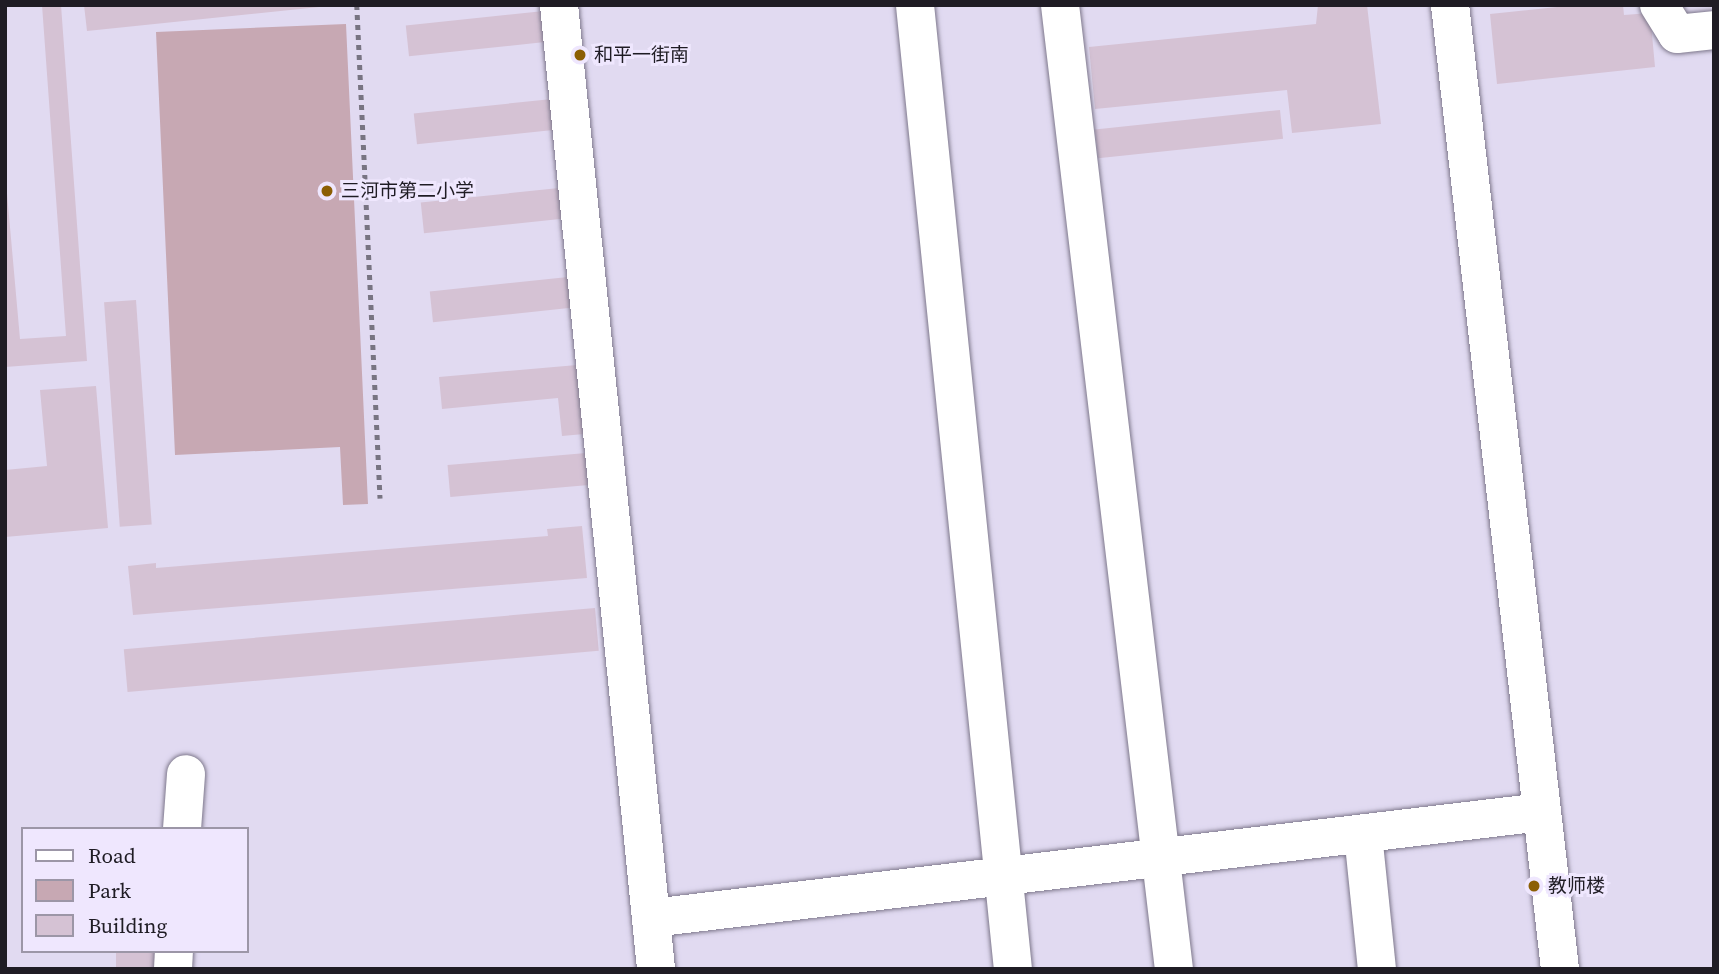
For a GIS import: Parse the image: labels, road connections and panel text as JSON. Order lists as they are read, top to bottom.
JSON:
{
  "places": ["和平一街南", "三河市第二小学", "教师楼"],
  "legend": ["Road", "Park", "Building"]
}
